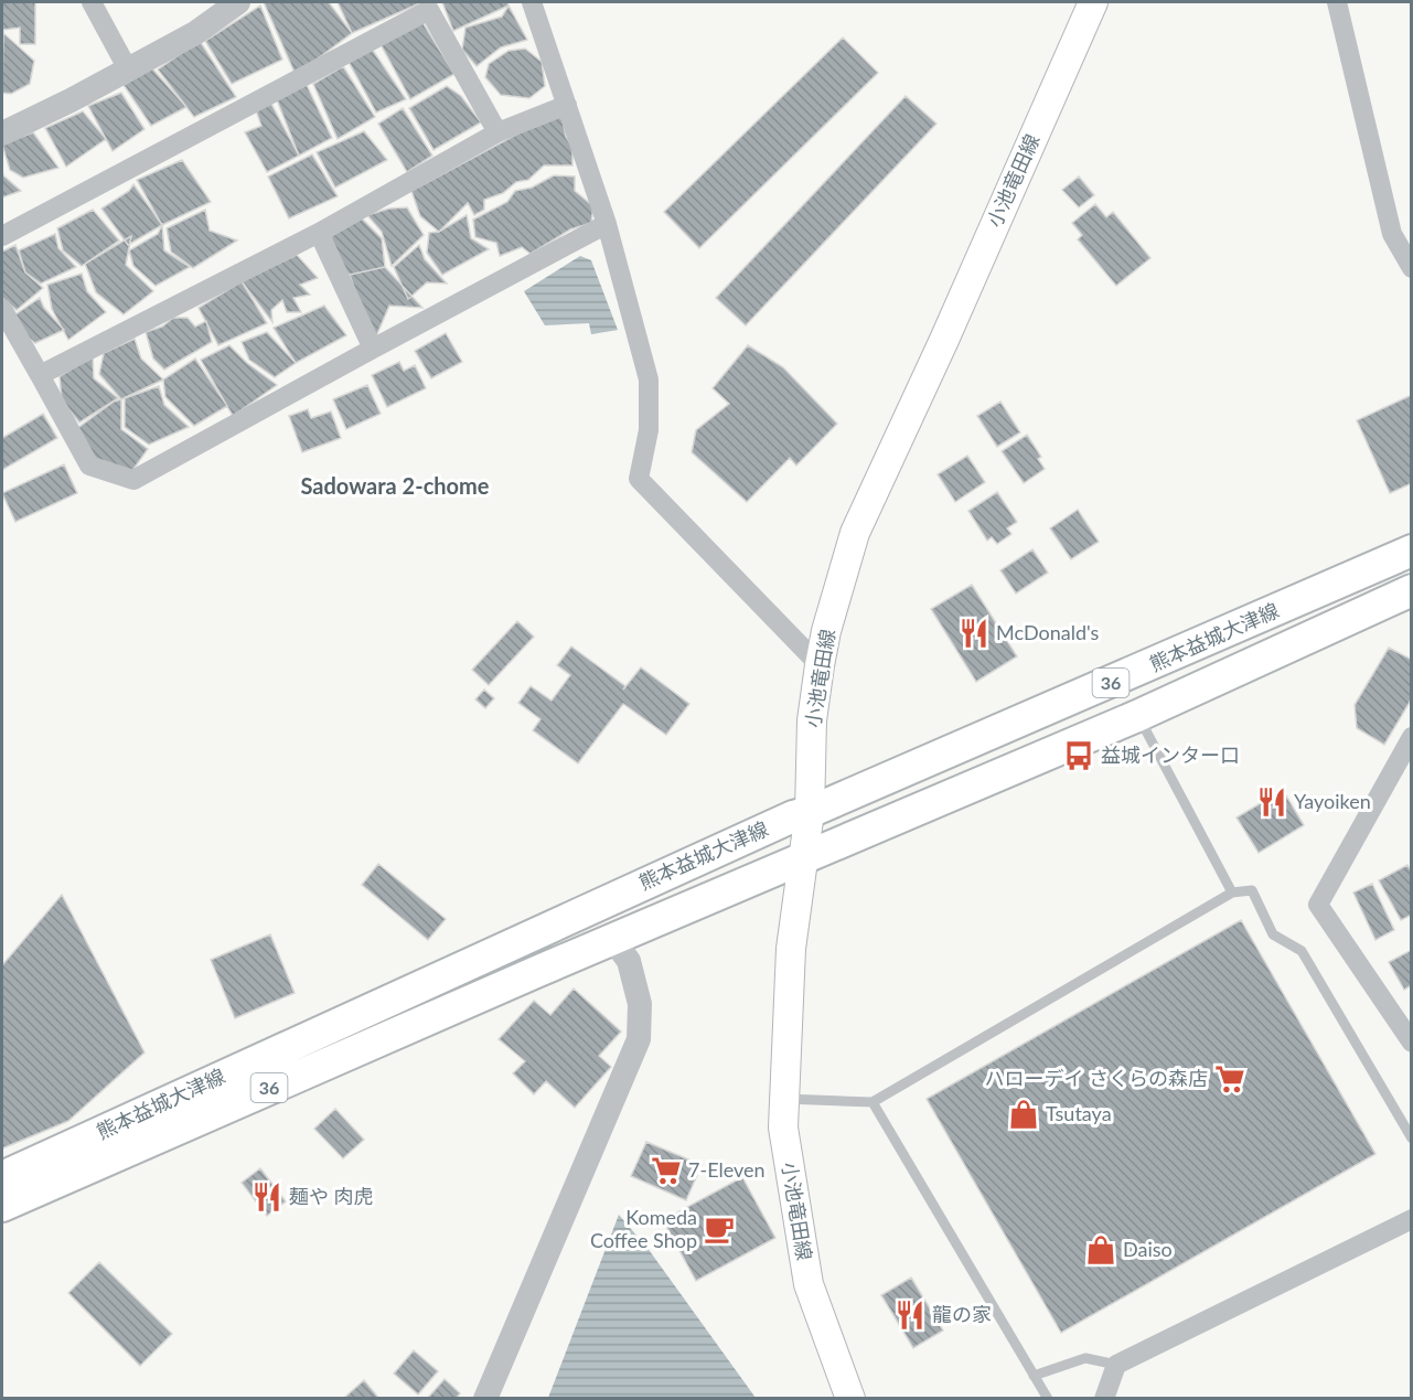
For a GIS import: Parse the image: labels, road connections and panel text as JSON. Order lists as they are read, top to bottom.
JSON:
{
  "streets": {
    "main road": ["小池竜田線", "熊本益城大津線", "36"]
  },
  "crossings": [
    ["小池竜田線", "熊本益城大津線"]
  ],
  "districts": ["Sadowara 2-chome"],
  "places": {
    "restaurant": [
      "McDonald's",
      "Yayoiken",
      "麺や 肉虎",
      "龍の家"
    ],
    "bus stop": ["益城インター口"],
    "supermarket": ["ハローデイ さくらの森店", "7-Eleven"],
    "shop": ["Tsutaya", "Daiso"],
    "cafe": ["Komeda Coffee Shop"]
  }
}
